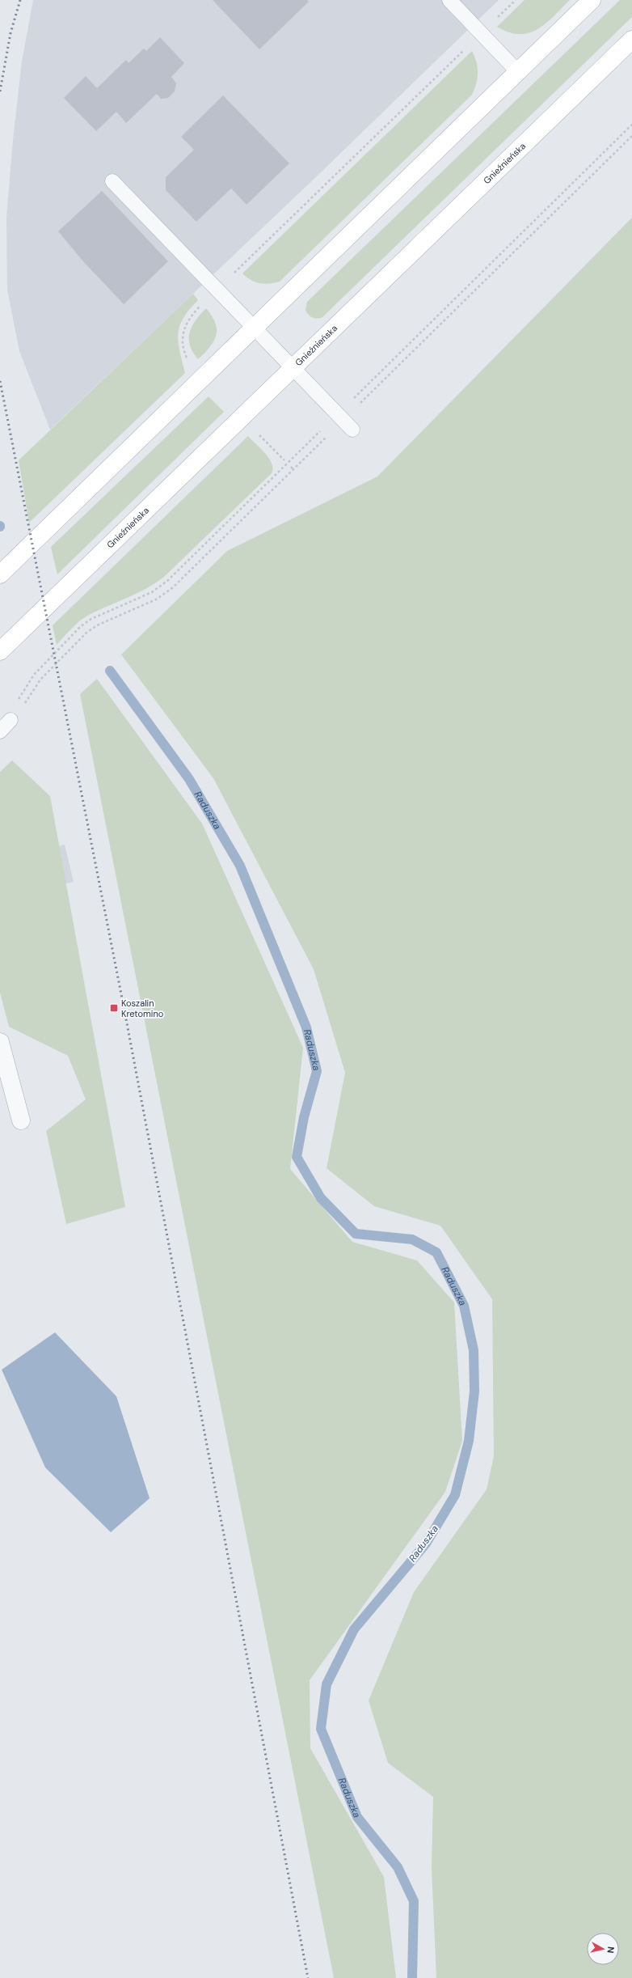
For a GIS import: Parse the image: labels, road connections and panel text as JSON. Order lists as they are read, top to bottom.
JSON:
{
  "streets": {
    "main road": ["Gnieźnieńska"]
  },
  "water": ["Raduszka"],
  "places": {
    "transit": ["Koszalin Kretomino"]
  },
  "north": "right"
}
